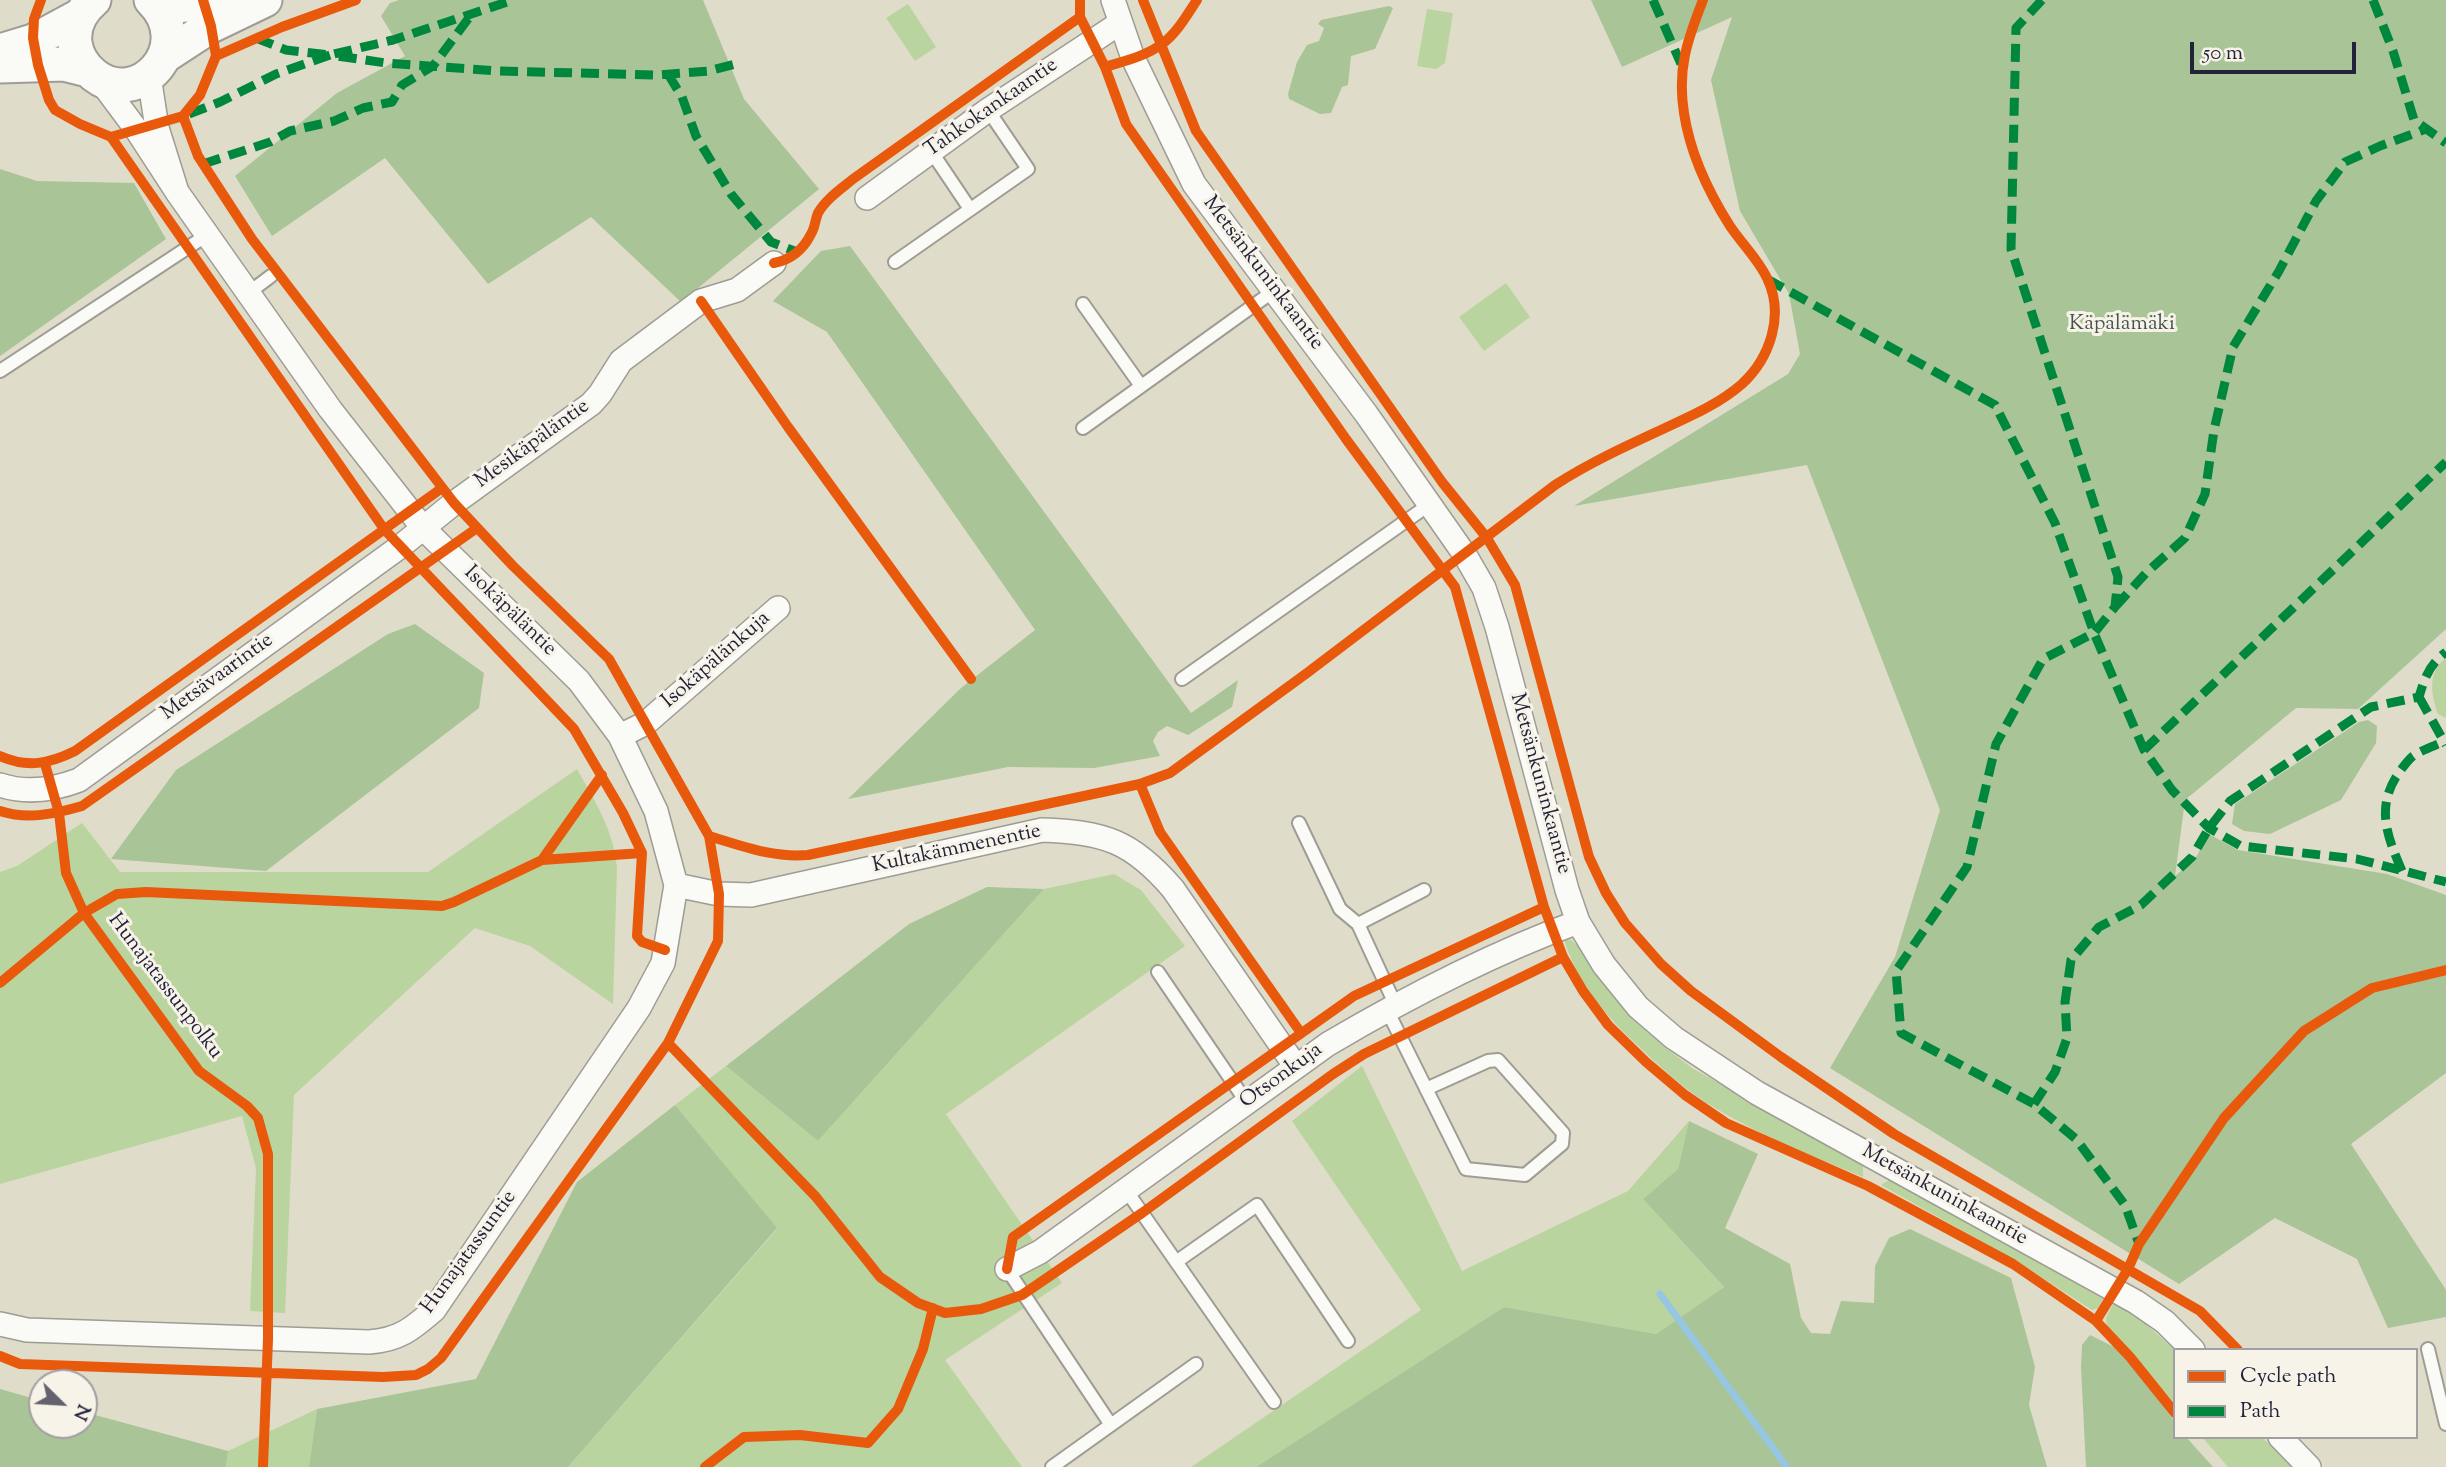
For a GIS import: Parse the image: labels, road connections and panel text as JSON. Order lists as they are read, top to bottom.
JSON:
{
  "streets": {
    "street": [
      "Tahkokankaantie",
      "Metsänkuninkaantie",
      "Mesikäpäläntie",
      "Isokäpäläntie",
      "Isokäpälänkuja",
      "Metsävaarintie",
      "Kultakämmenentie",
      "Otsonkuja",
      "Hunajatassuntie"
    ],
    "cycle path": ["Hunajatassunpolku"]
  },
  "crossings": [
    ["Tahkokankaantie", "Metsänkuninkaantie"],
    ["Metsänkuninkaantie", "Otsonkuja"],
    ["Mesikäpäläntie", "Isokäpäläntie"],
    ["Mesikäpäläntie", "Metsävaarintie"],
    ["Isokäpäläntie", "Isokäpälänkuja"],
    ["Isokäpäläntie", "Metsävaarintie"],
    ["Isokäpäläntie", "Kultakämmenentie"],
    ["Isokäpäläntie", "Hunajatassuntie"],
    ["Kultakämmenentie", "Otsonkuja"],
    ["Kultakämmenentie", "Hunajatassuntie"]
  ],
  "parks": ["Käpälämäki"],
  "legend": ["Cycle path", "Path"],
  "scale_bar": "50 m",
  "north": "bottom right"
}
